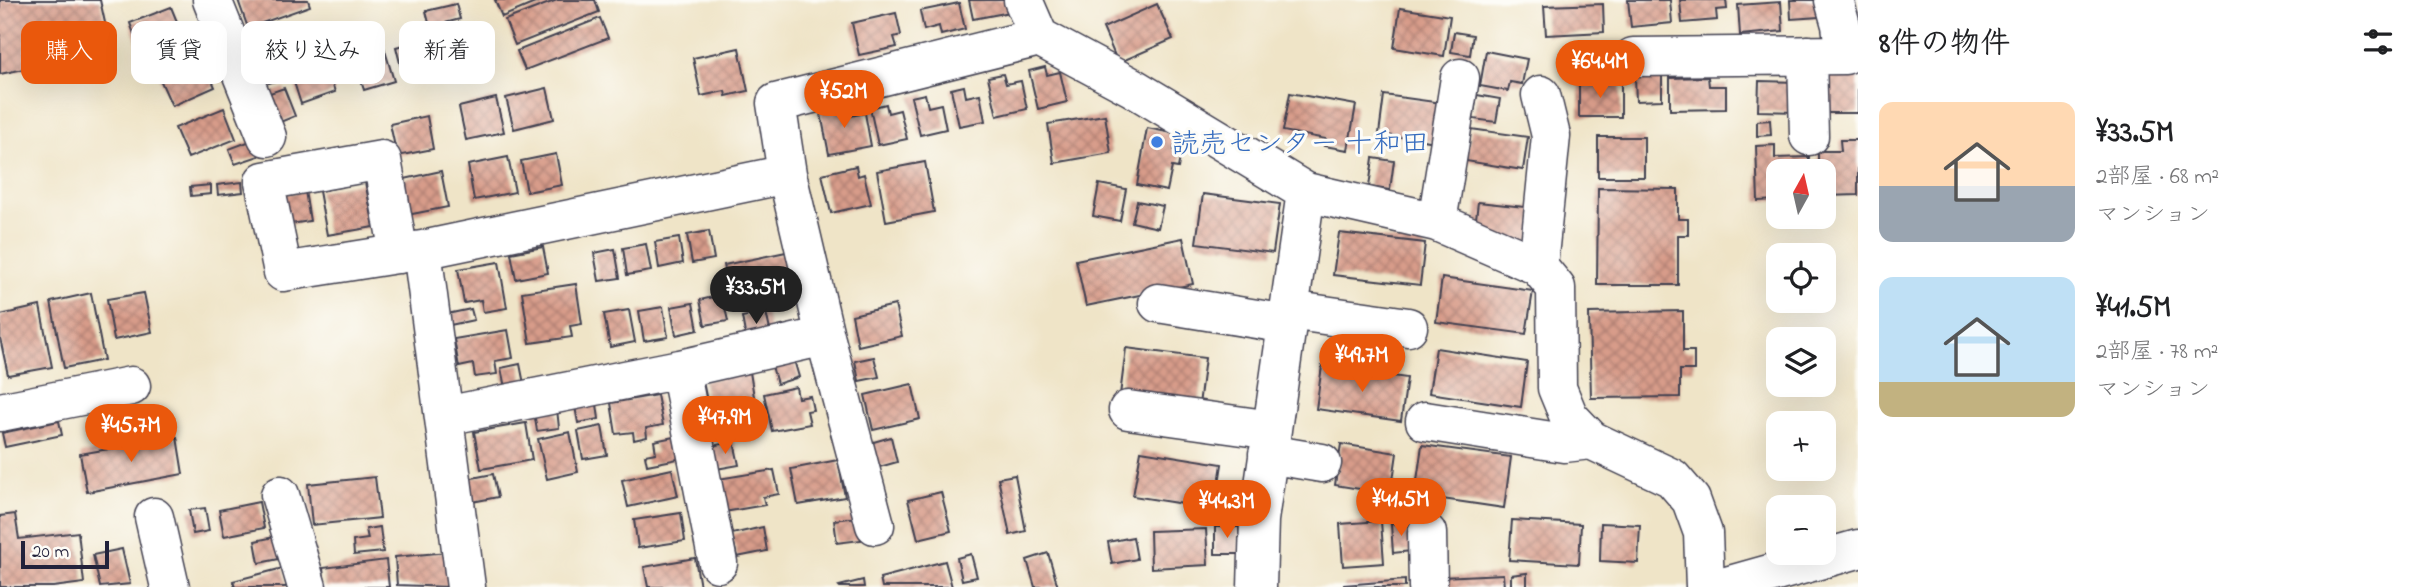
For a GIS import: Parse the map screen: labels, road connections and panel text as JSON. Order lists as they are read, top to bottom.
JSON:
{
  "places": ["読売センター 十和田"],
  "scale_bar": "20 m",
  "north": "top",
  "page": {
    "heading": "8件の物件",
    "chip": [
      "購入",
      "賃貸",
      "絞り込み",
      "新着"
    ],
    "price": [
      "¥64.4M",
      "¥52M",
      "¥33.5M",
      "¥49.7M",
      "¥47.9M",
      "¥45.7M",
      "¥41.5M",
      "¥44.3M"
    ],
    "list": [
      {
        "name": "¥33.5M",
        "note": "2部屋 · 68 m² · マンション"
      },
      {
        "name": "¥41.5M",
        "note": "2部屋 · 78 m² · マンション"
      }
    ],
    "map_buttons": ["+", "−"],
    "scale": "20 m"
  }
}
